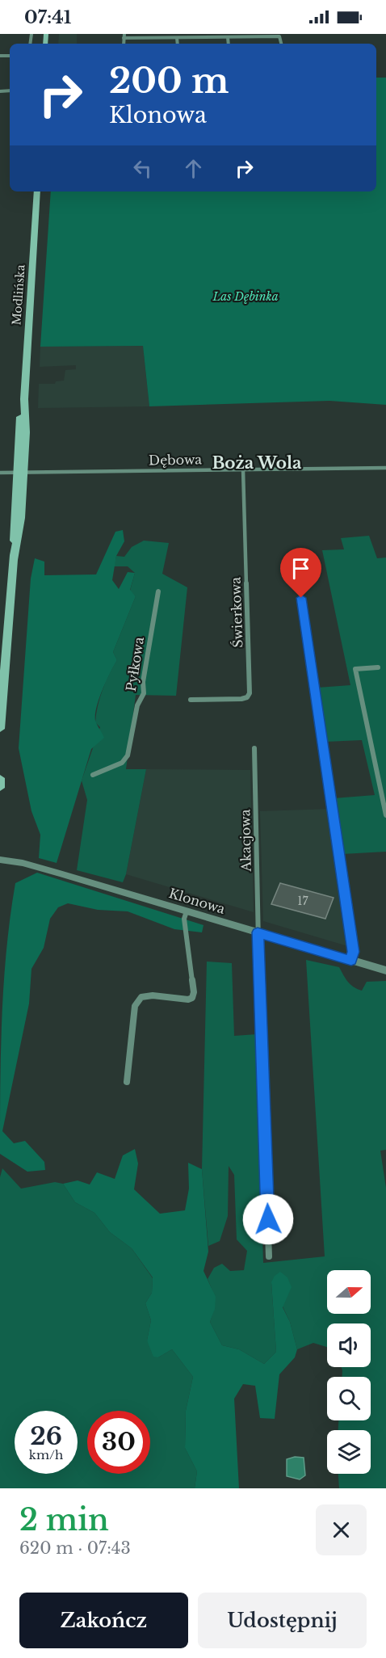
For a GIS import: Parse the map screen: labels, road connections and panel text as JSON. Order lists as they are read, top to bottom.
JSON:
{
  "streets": {
    "main road": ["Modlińska"],
    "street": [
      "Dębowa",
      "Świerkowa",
      "Pyłkowa",
      "Akacjowa",
      "Klonowa"
    ]
  },
  "crossings": [
    ["Modlińska", "Dębowa"],
    ["Dębowa", "Świerkowa"],
    ["Akacjowa", "Klonowa"]
  ],
  "districts": ["Boża Wola"],
  "parks": ["Las Dębinka"],
  "house_numbers": ["17"],
  "north": "right",
  "page": {
    "status": "07:41",
    "turn": ["200 m", "Klonowa"],
    "speed": "26 km/h",
    "limit": "30",
    "heading": ["2 min", "620 m · 07:43"],
    "buttons": ["Zakończ", "Udostępnij"]
  }
}
